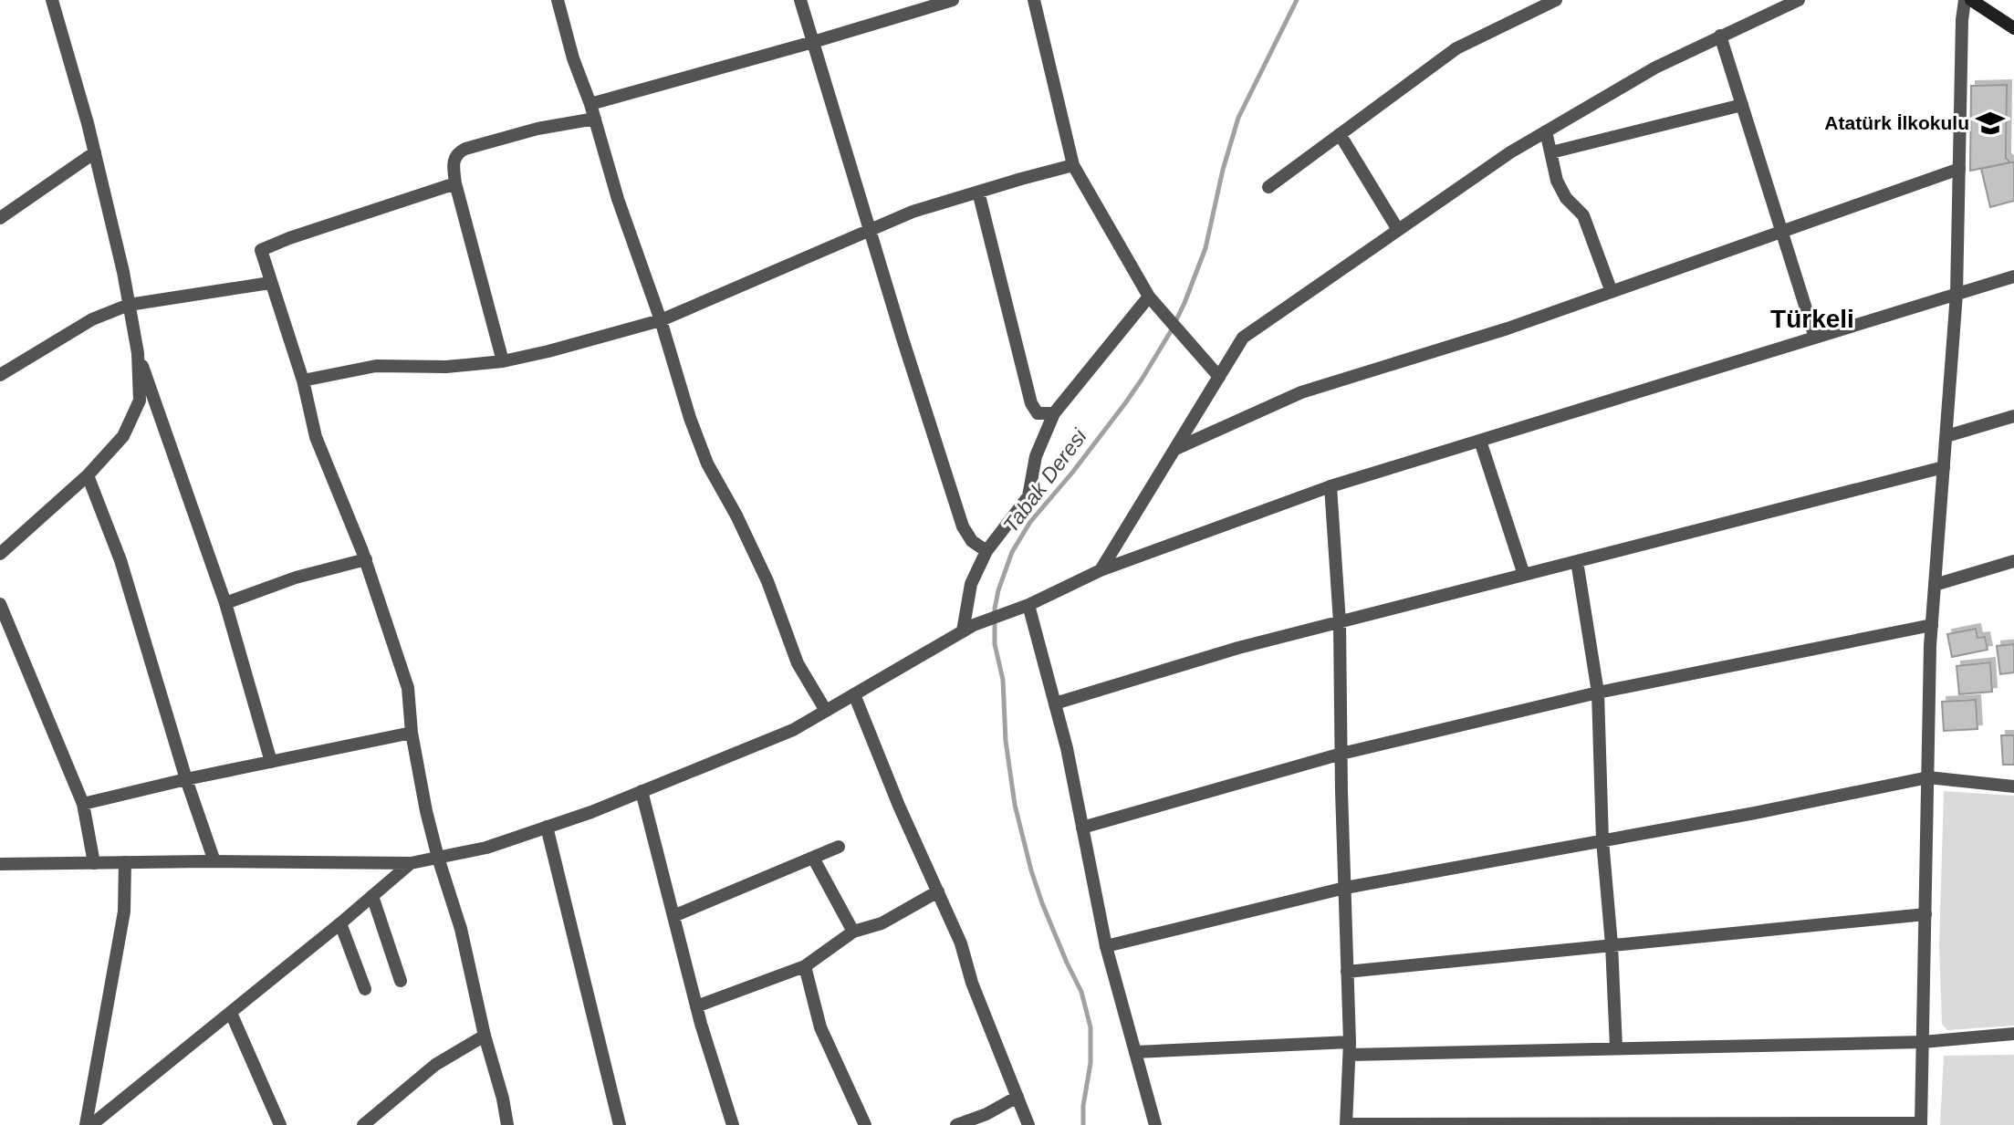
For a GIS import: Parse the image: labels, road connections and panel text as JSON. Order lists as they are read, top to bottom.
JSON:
{
  "districts": ["Türkeli"],
  "water": ["Tabak Deresi"],
  "places": {
    "school or university": ["Atatürk İlkokulu"]
  }
}
